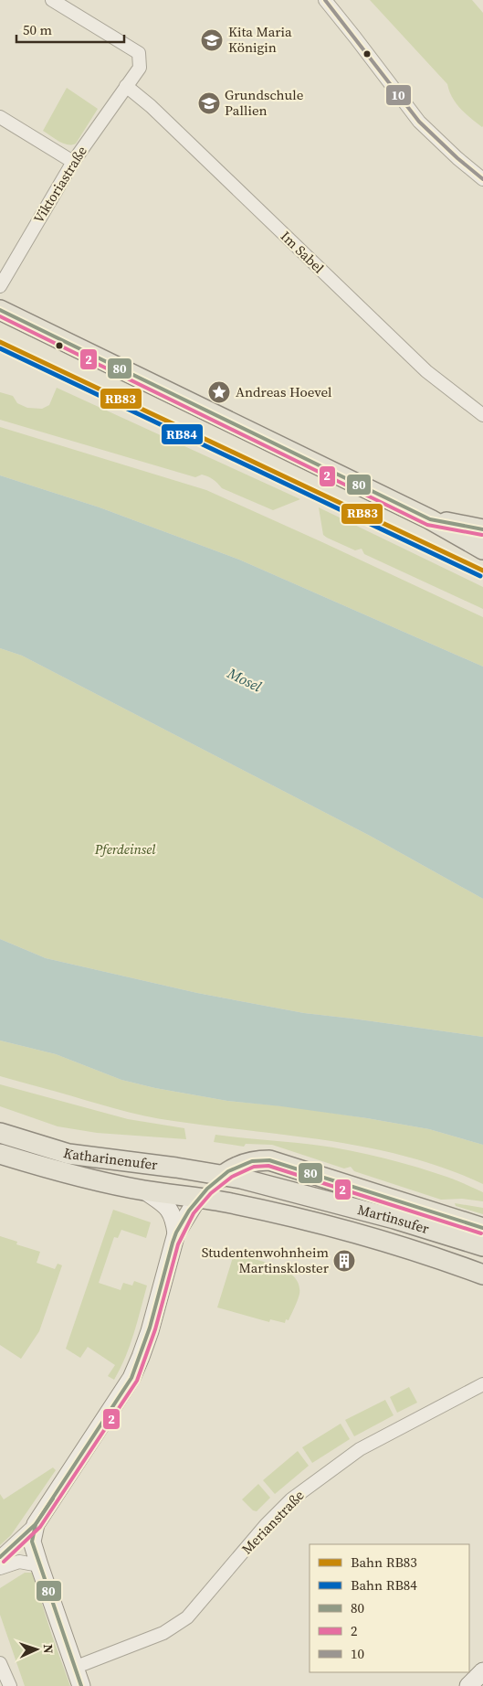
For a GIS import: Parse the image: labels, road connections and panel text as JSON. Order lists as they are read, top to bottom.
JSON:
{
  "streets": {
    "main road": ["Katharinenufer", "Martinsufer"],
    "street": ["Viktoriastraße", "Im Sabel", "Merianstraße"]
  },
  "crossings": [
    ["Viktoriastraße", "Im Sabel"],
    ["Katharinenufer", "Martinsufer"]
  ],
  "water": ["Mosel"],
  "parks": ["Pferdeinsel"],
  "places": {
    "school or university": ["Kita Maria Königin", "Grundschule Pallien"],
    "place": ["Andreas Hoevel"],
    "building": ["Studentenwohnheim Martinskloster"]
  },
  "lines": [
    "transit line 10",
    "transit line 80",
    "transit line 2",
    "rail line RB83",
    "rail line RB84"
  ],
  "legend": [
    "Bahn RB83",
    "Bahn RB84",
    "80",
    "2",
    "10"
  ],
  "scale_bar": "50 m",
  "north": "right"
}
